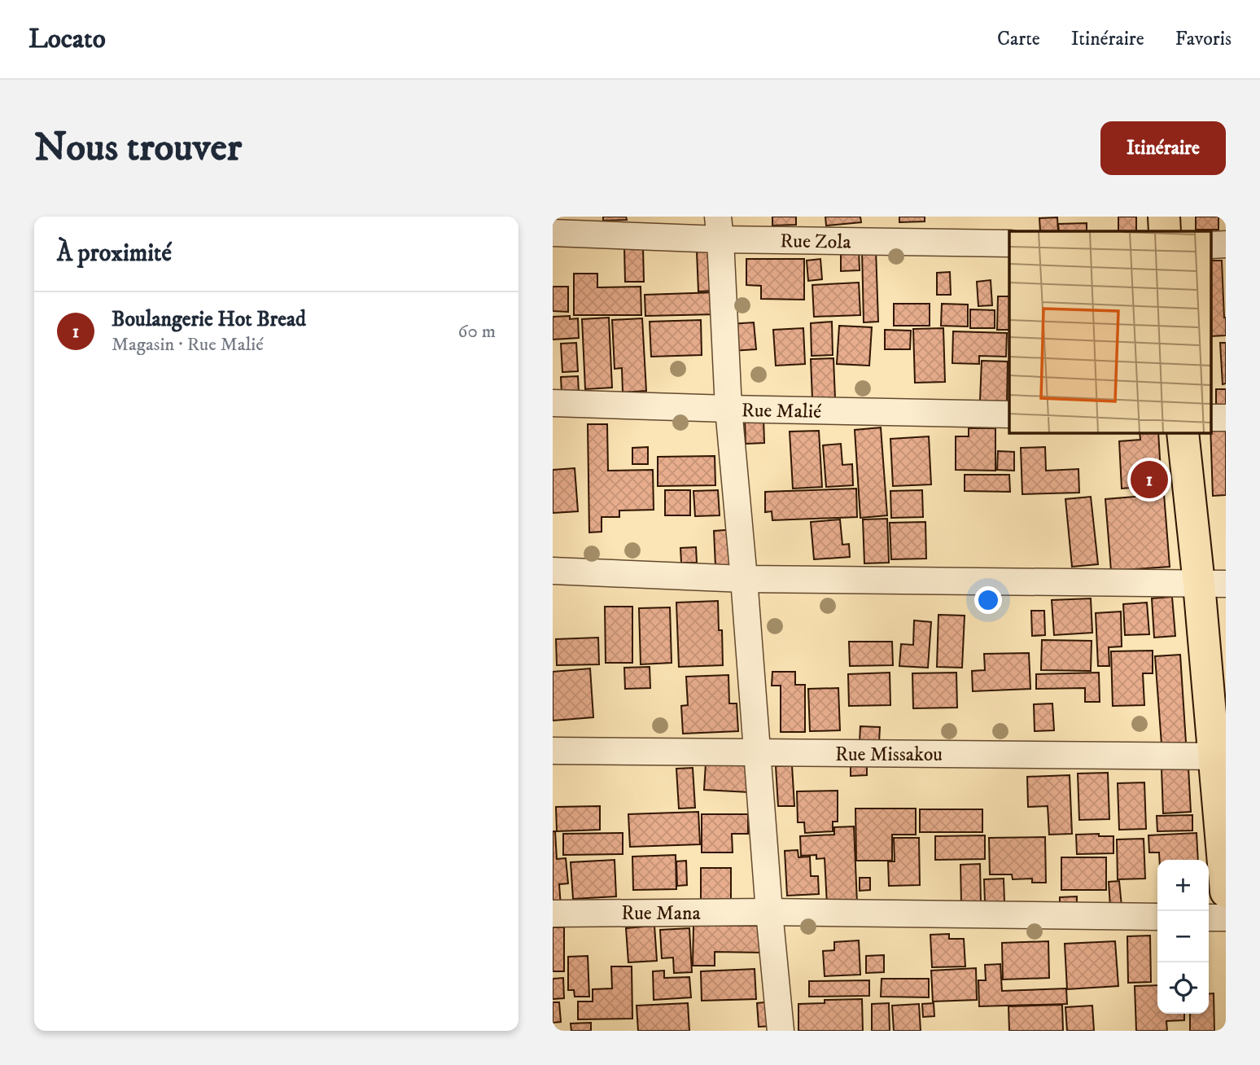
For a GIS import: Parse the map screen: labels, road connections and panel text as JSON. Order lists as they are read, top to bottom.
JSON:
{
  "streets": {
    "street": [
      "Rue Zola",
      "Rue Malié",
      "Rue Missakou",
      "Rue Mana"
    ]
  },
  "page": {
    "header": "Locato",
    "nav": ["Carte", "Itinéraire", "Favoris"],
    "buttons": "Itinéraire",
    "title": "Nous trouver",
    "heading": "À proximité",
    "list": [
      {
        "mark": "1",
        "name": "Boulangerie Hot Bread",
        "note": "Magasin · Rue Malié",
        "value": "60 m"
      }
    ],
    "pins": "1",
    "map_buttons": ["+", "−"]
  }
}
